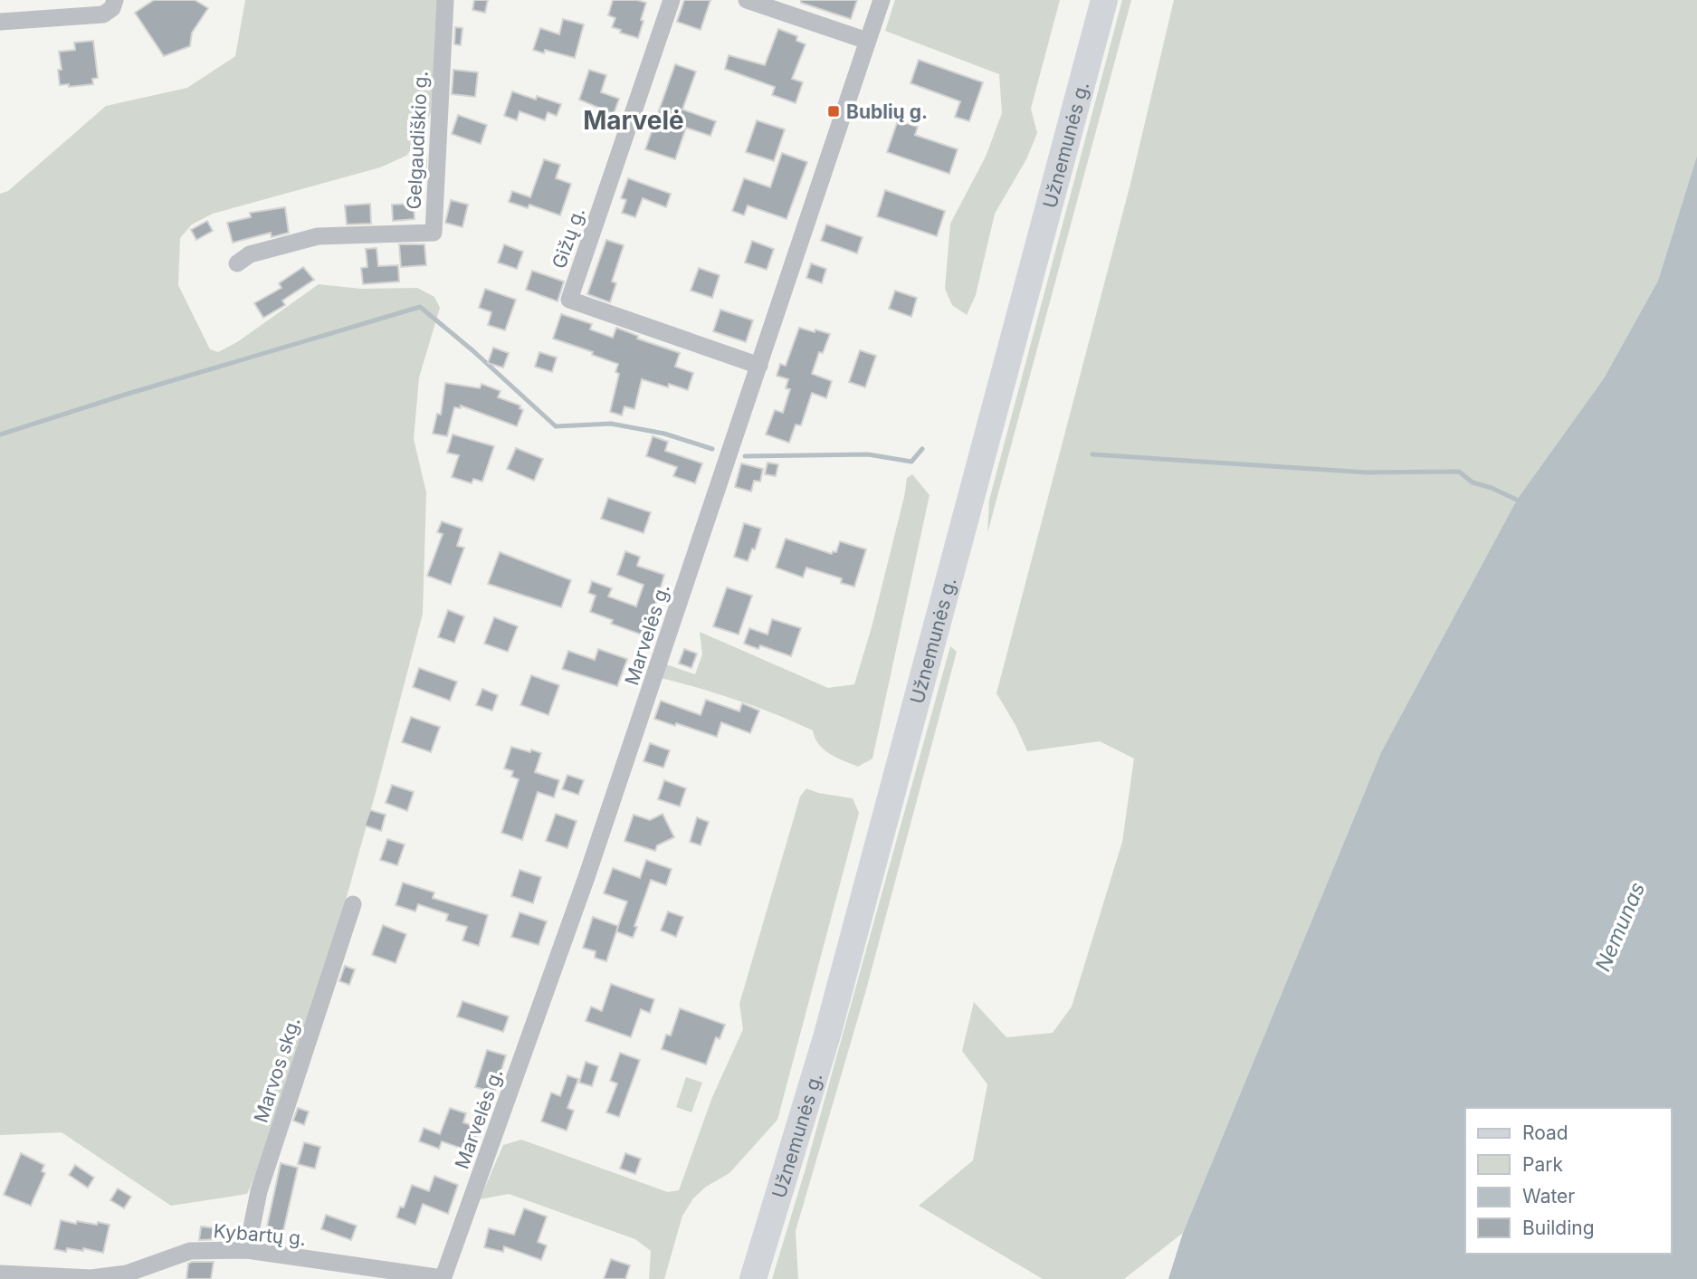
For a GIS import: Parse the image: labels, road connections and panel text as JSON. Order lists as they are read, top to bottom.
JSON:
{
  "streets": {
    "main road": ["Užnemunės g."],
    "street": [
      "Gelgaudiškio g.",
      "Gižų g.",
      "Marvelės g.",
      "Marvos skg.",
      "Kybartų g."
    ]
  },
  "crossings": [
    ["Gižų g.", "Marvelės g."],
    ["Marvelės g.", "Kybartų g."],
    ["Marvos skg.", "Kybartų g."]
  ],
  "districts": ["Marvelė"],
  "water": ["Nemunas"],
  "places": {
    "transit": ["Bublių g."]
  },
  "legend": [
    "Road",
    "Park",
    "Water",
    "Building"
  ]
}
